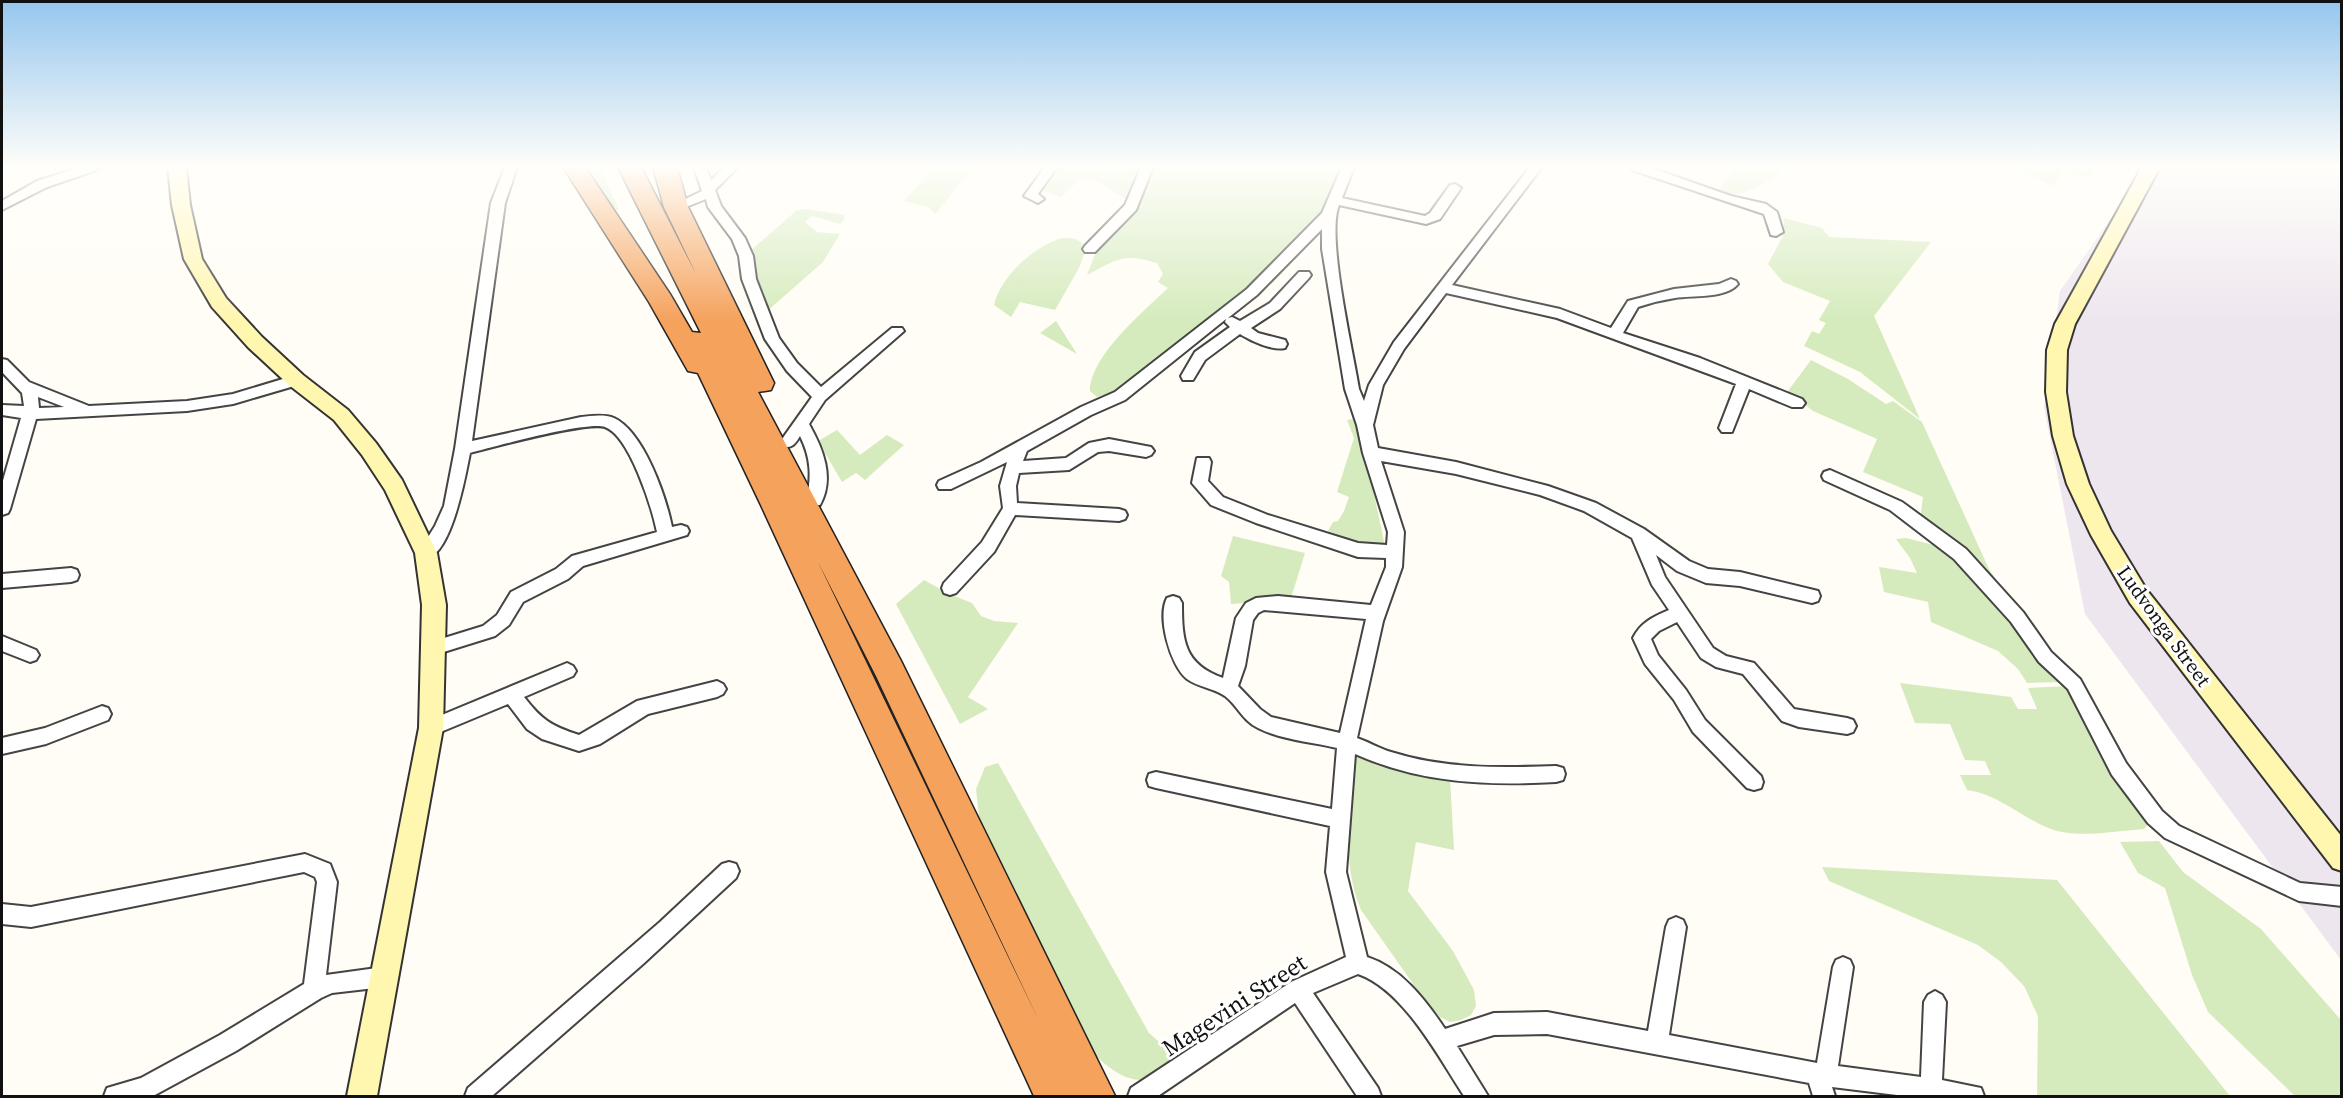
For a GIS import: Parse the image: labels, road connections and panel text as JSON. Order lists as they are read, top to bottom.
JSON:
{
  "streets": {
    "street": ["Ludvonga Street", "Magevini Street"]
  }
}
